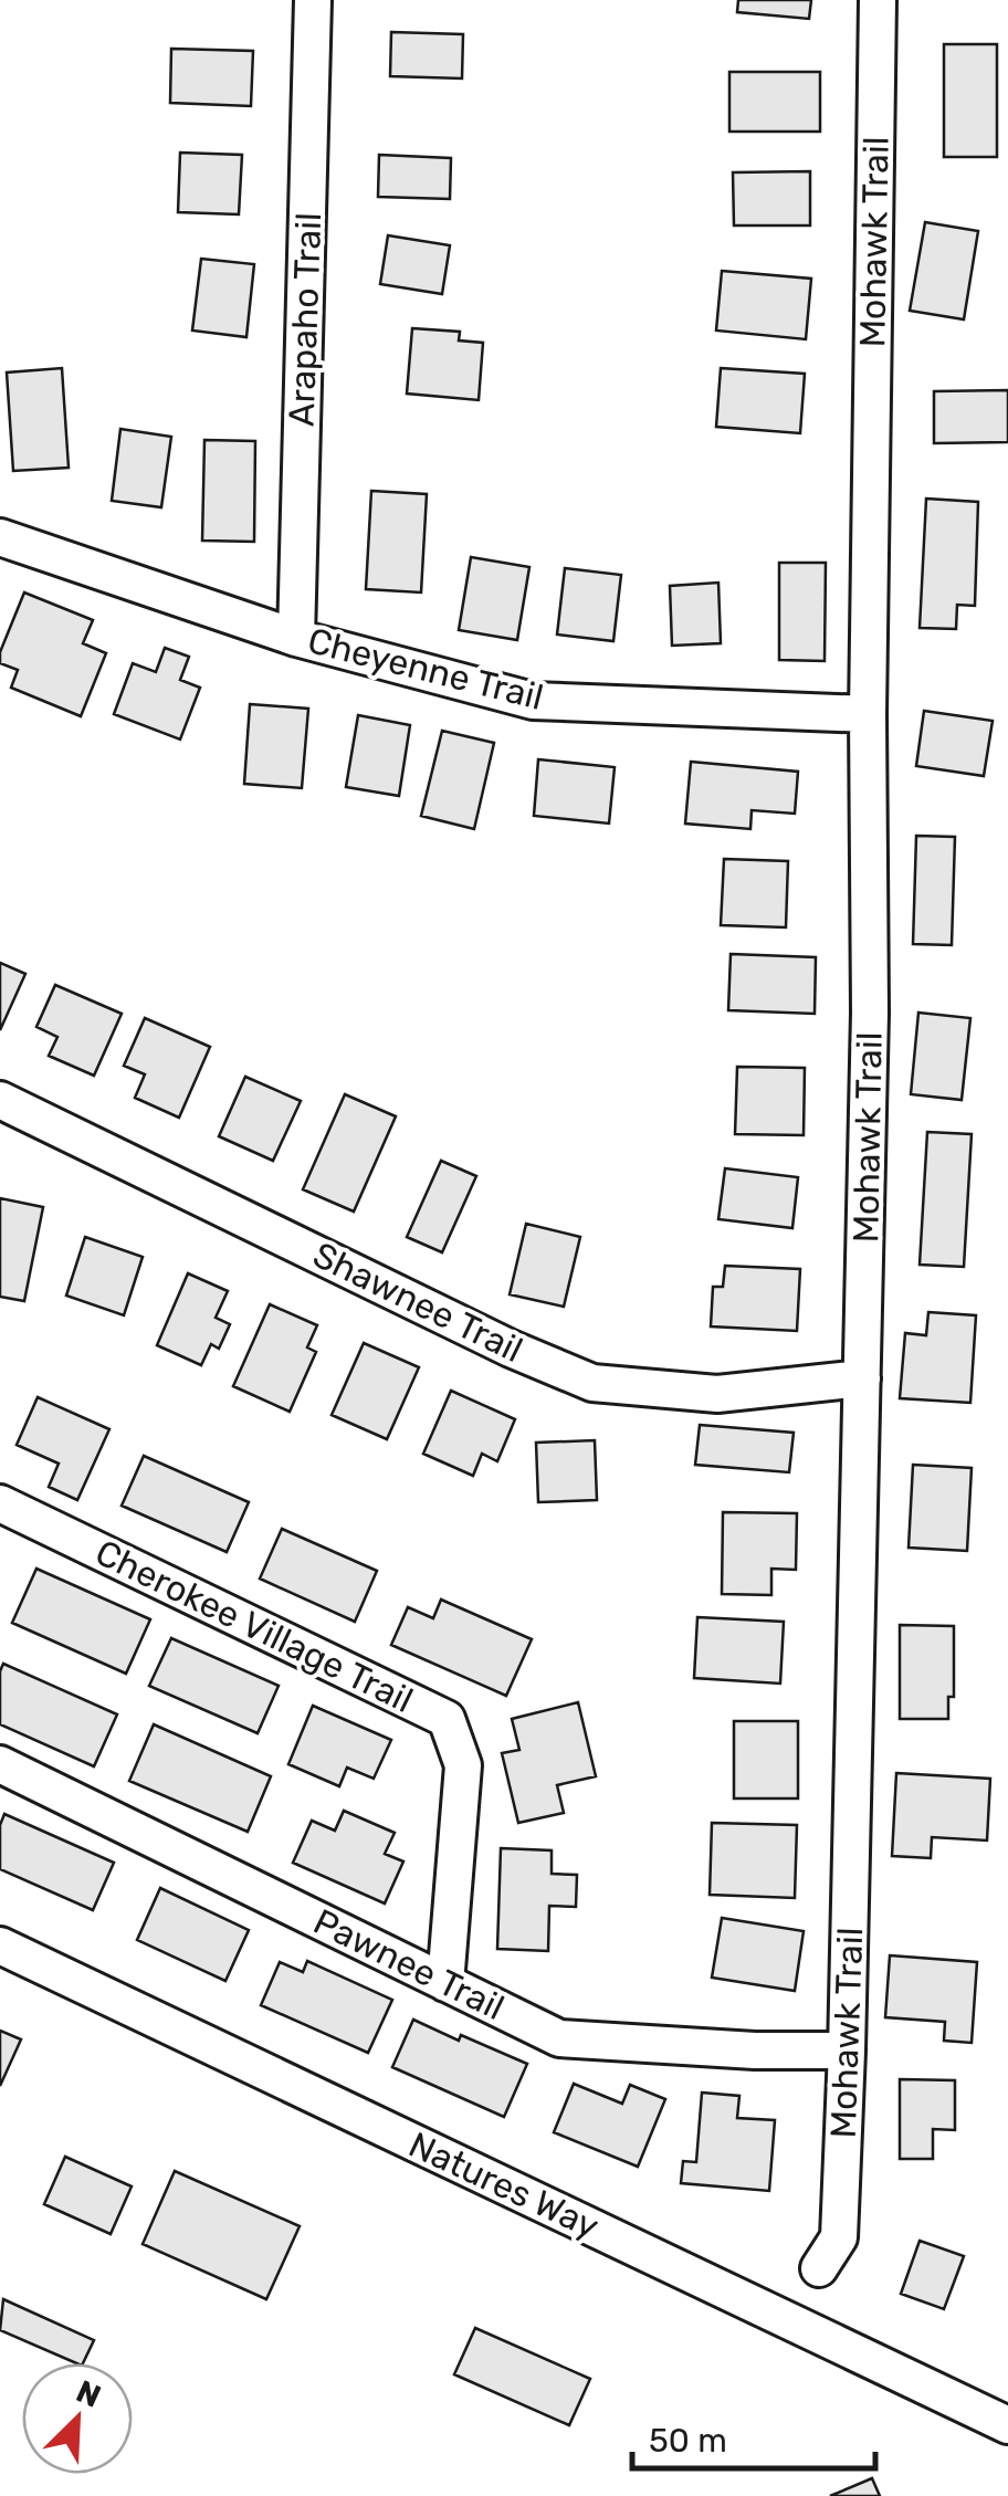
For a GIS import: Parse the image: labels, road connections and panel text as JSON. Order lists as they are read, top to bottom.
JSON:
{
  "streets": {
    "street": [
      "Mohawk Trail",
      "Arapaho Trail",
      "Cheyenne Trail",
      "Shawnee Trail",
      "Cherokee Village Trail",
      "Pawnee Trail",
      "Natures Way"
    ]
  },
  "crossings": [
    ["Mohawk Trail", "Cheyenne Trail"],
    ["Mohawk Trail", "Shawnee Trail"],
    ["Mohawk Trail", "Pawnee Trail"],
    ["Arapaho Trail", "Cheyenne Trail"],
    ["Cherokee Village Trail", "Pawnee Trail"]
  ],
  "scale_bar": "50 m",
  "north": "top right"
}
